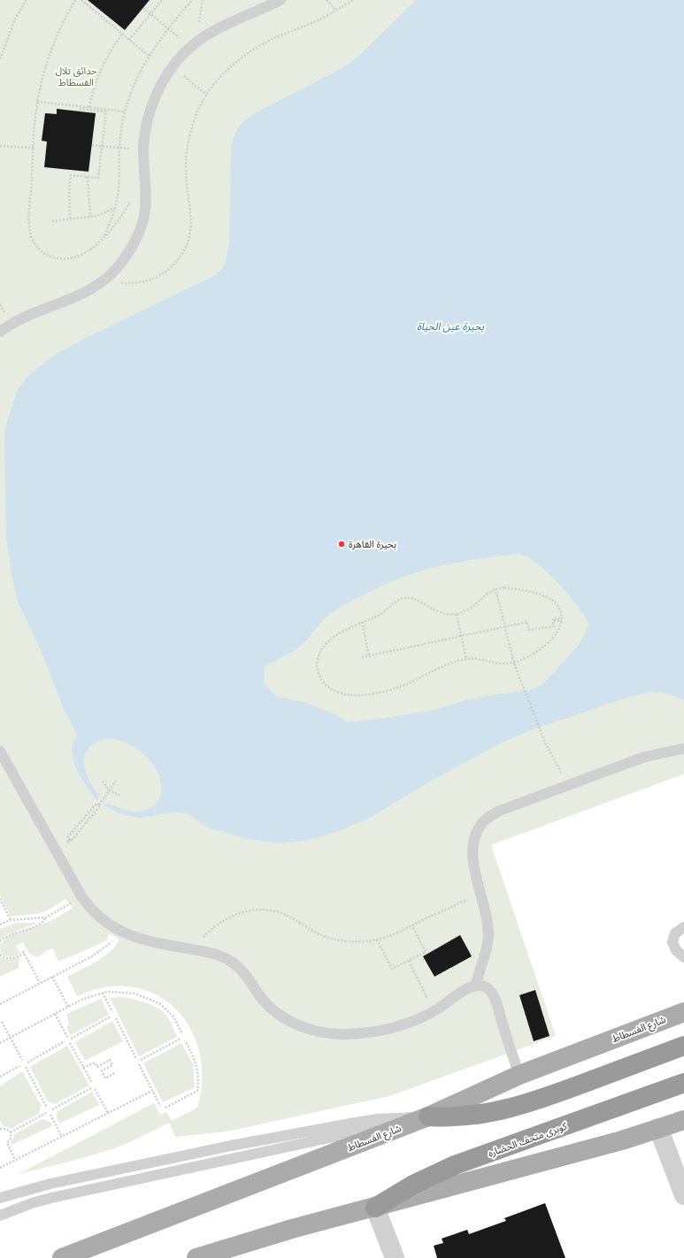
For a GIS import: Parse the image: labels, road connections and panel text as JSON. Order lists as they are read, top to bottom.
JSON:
{
  "streets": {
    "highway": ["كوبرى متحف الحضاره"],
    "main road": ["شارع الفسطاط"]
  },
  "water": ["بحيرة عين الحياة"],
  "parks": ["حدائق تلال الفسطاط"],
  "places": ["بحيرة القاهرة"]
}
